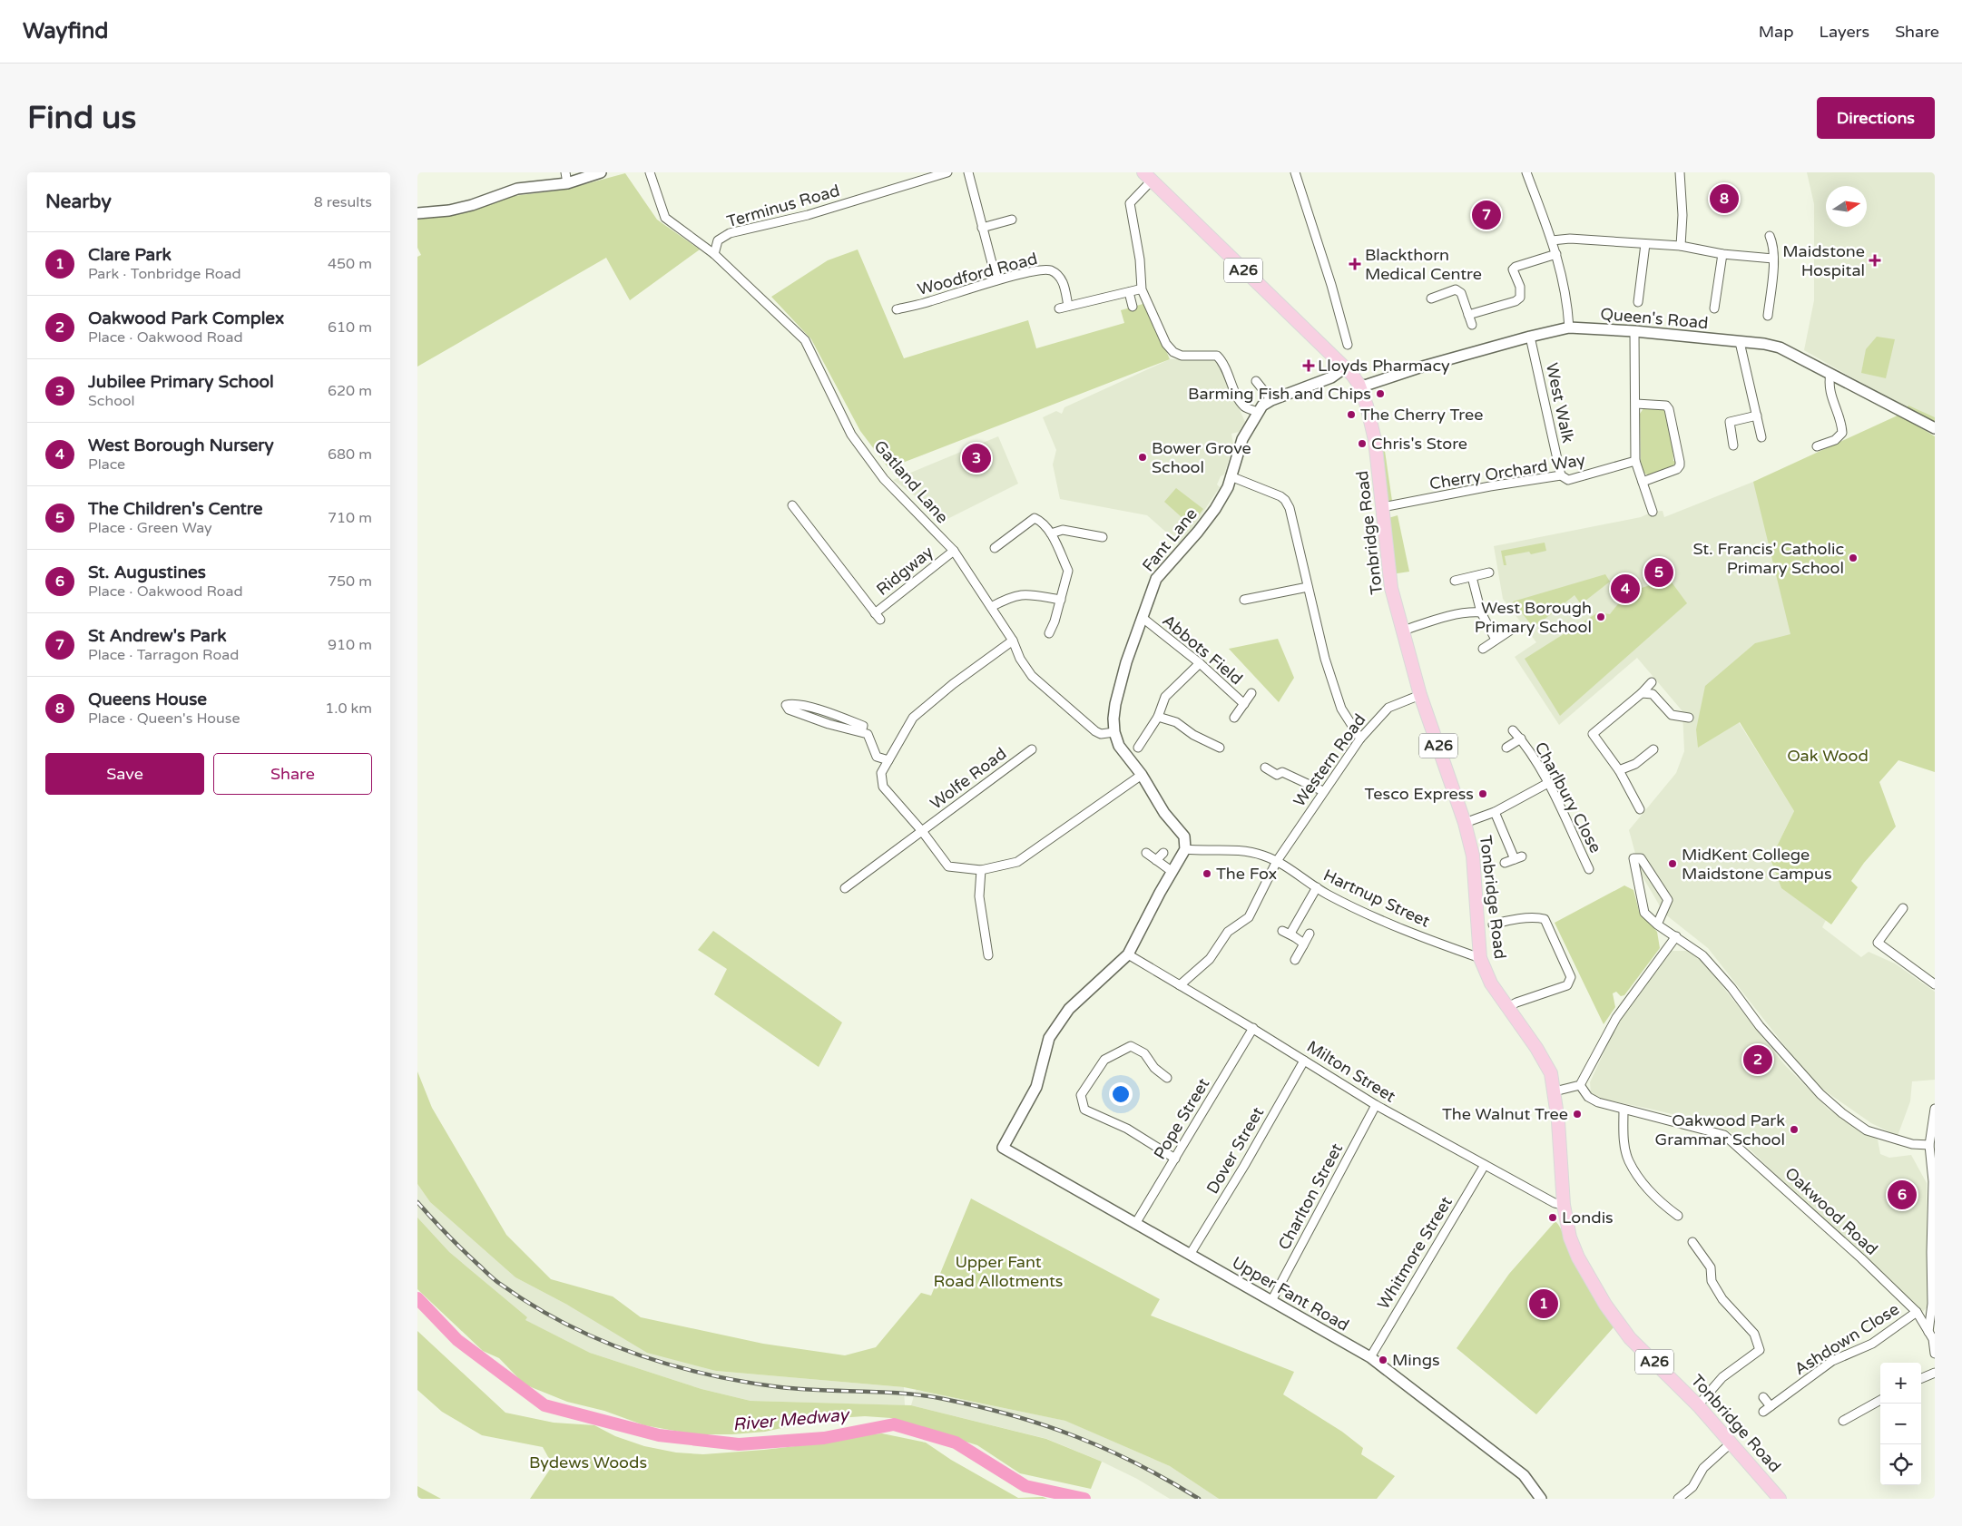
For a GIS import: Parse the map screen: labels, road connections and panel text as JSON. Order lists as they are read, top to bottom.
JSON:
{
  "streets": {
    "main road": ["A26", "Tonbridge Road"],
    "street": [
      "Terminus Road",
      "Woodford Road",
      "Queen's Road",
      "West Walk",
      "Cherry Orchard Way",
      "Gatland Lane",
      "Fant Lane",
      "Ridgway",
      "Abbots Field",
      "Western Road",
      "Wolfe Road",
      "Charlbury Close",
      "Hartnup Street",
      "Milton Street",
      "Pope Street",
      "Dover Street",
      "Charlton Street",
      "Oakwood Road",
      "Whitmore Street",
      "Upper Fant Road",
      "Ashdown Close"
    ]
  },
  "crossings": [
    ["Terminus Road", "Gatland Lane"],
    ["Queen's Road", "West Walk"],
    ["Queen's Road", "Tonbridge Road"],
    ["West Walk", "Cherry Orchard Way"],
    ["Cherry Orchard Way", "Tonbridge Road"],
    ["Gatland Lane", "Fant Lane"],
    ["Gatland Lane", "Ridgway"],
    ["Tonbridge Road", "Fant Lane"],
    ["Tonbridge Road", "Western Road"],
    ["Tonbridge Road", "Hartnup Street"],
    ["Tonbridge Road", "Milton Street"],
    ["Fant Lane", "Abbots Field"],
    ["Fant Lane", "Hartnup Street"],
    ["Western Road", "Hartnup Street"],
    ["Western Road", "Milton Street"],
    ["Milton Street", "Pope Street"],
    ["Milton Street", "Dover Street"],
    ["Milton Street", "Charlton Street"],
    ["Milton Street", "Whitmore Street"],
    ["Milton Street", "Upper Fant Road"],
    ["Pope Street", "Upper Fant Road"],
    ["Dover Street", "Upper Fant Road"],
    ["Charlton Street", "Upper Fant Road"],
    ["Oakwood Road", "Ashdown Close"],
    ["Whitmore Street", "Upper Fant Road"]
  ],
  "water": ["River Medway"],
  "parks": ["Oak Wood", "Upper Fant Road Allotments", "Bydews Woods"],
  "places": {
    "health": ["Maidstone Hospital", "Blackthorn Medical Centre", "Lloyds Pharmacy"],
    "other": [
      "Barming Fish and Chips",
      "The Cherry Tree",
      "Chris's Store",
      "Bower Grove School",
      "St. Francis' Catholic Primary School",
      "West Borough Primary School",
      "Tesco Express",
      "MidKent College Maidstone Campus",
      "The Fox",
      "The Walnut Tree",
      "Oakwood Park Grammar School",
      "Londis",
      "Mings"
    ]
  },
  "north": "right",
  "page": {
    "header": "Wayfind",
    "nav": ["Map", "Layers", "Share"],
    "buttons": [
      "Directions",
      ["Save", "Share"]
    ],
    "title": "Find us",
    "heading": ["Nearby", "8 results"],
    "pins": [
      "8",
      "7",
      "3",
      "5",
      "4",
      "2",
      "6",
      "1"
    ],
    "list": [
      {
        "mark": "1",
        "name": "Clare Park",
        "note": "Park · Tonbridge Road",
        "value": "450 m"
      },
      {
        "mark": "2",
        "name": "Oakwood Park Complex",
        "note": "Place · Oakwood Road",
        "value": "610 m"
      },
      {
        "mark": "3",
        "name": "Jubilee Primary School",
        "note": "School",
        "value": "620 m"
      },
      {
        "mark": "4",
        "name": "West Borough Nursery",
        "note": "Place",
        "value": "680 m"
      },
      {
        "mark": "5",
        "name": "The Children's Centre",
        "note": "Place · Green Way",
        "value": "710 m"
      },
      {
        "mark": "6",
        "name": "St. Augustines",
        "note": "Place · Oakwood Road",
        "value": "750 m"
      },
      {
        "mark": "7",
        "name": "St Andrew's Park",
        "note": "Place · Tarragon Road",
        "value": "910 m"
      },
      {
        "mark": "8",
        "name": "Queens House",
        "note": "Place · Queen's House",
        "value": "1.0 km"
      }
    ],
    "map_buttons": ["+", "−"]
  }
}
